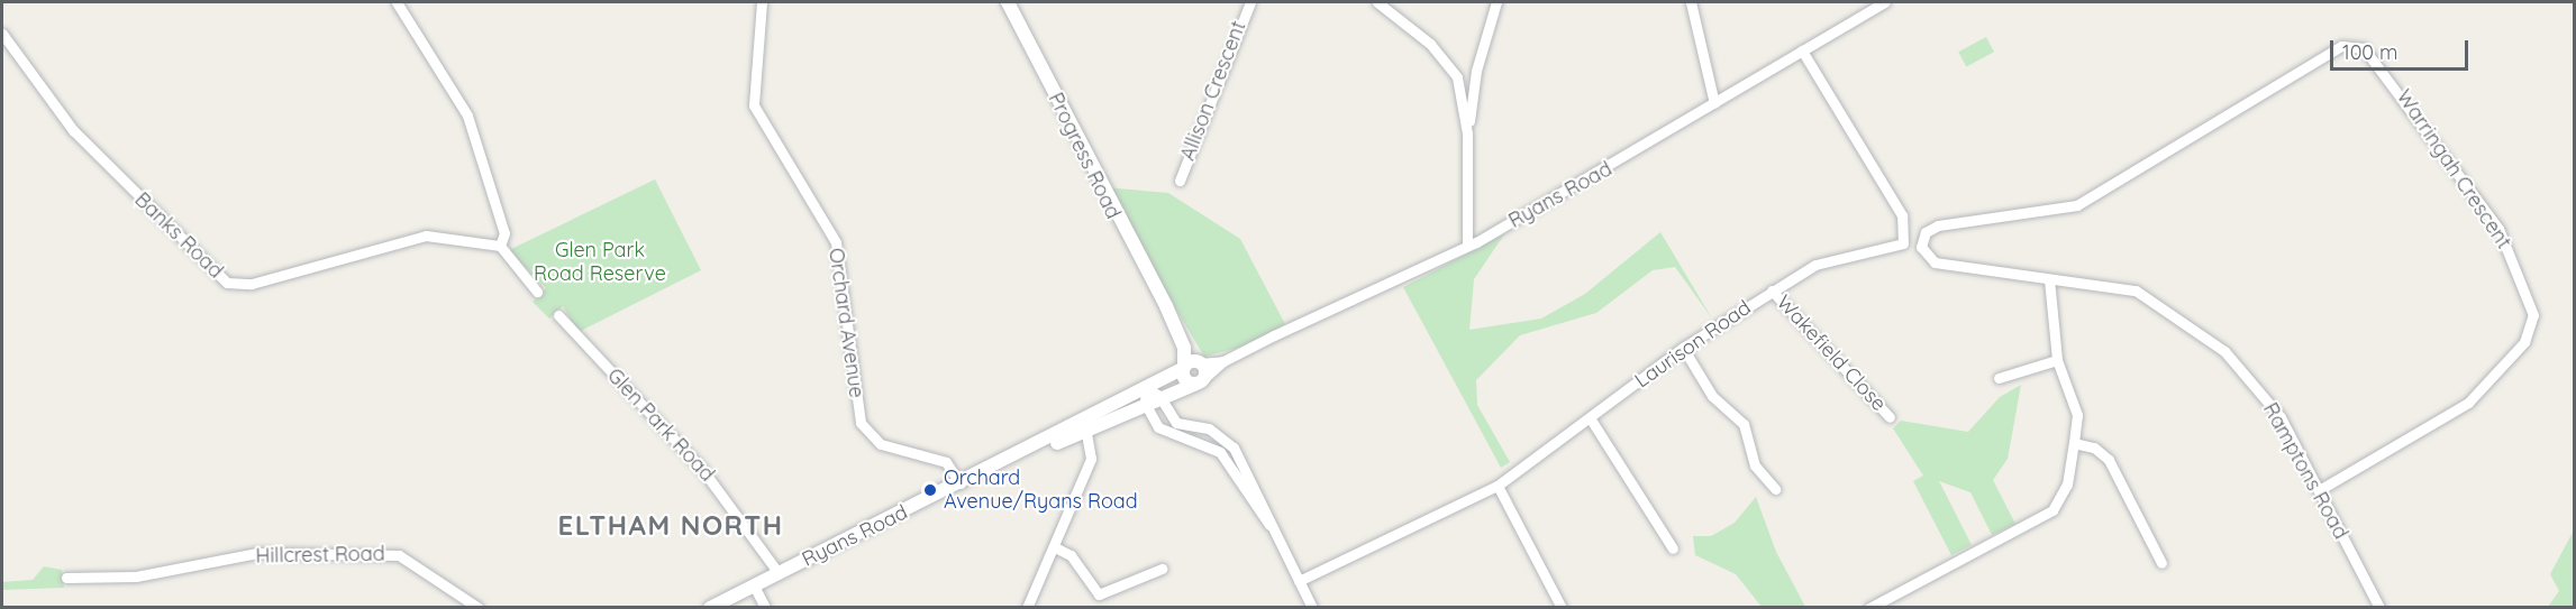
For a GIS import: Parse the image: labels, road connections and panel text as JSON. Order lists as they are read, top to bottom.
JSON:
{
  "streets": {
    "street": [
      "Allison Crescent",
      "Progress Road",
      "Warringah Crescent",
      "Ryans Road",
      "Banks Road",
      "Orchard Avenue",
      "Laurison Road",
      "Wakefield Close",
      "Glen Park Road",
      "Ramptons Road",
      "Hillcrest Road"
    ]
  },
  "crossings": [
    ["Progress Road", "Ryans Road"],
    ["Warringah Crescent", "Ramptons Road"],
    ["Ryans Road", "Orchard Avenue"],
    ["Ryans Road", "Laurison Road"],
    ["Ryans Road", "Glen Park Road"],
    ["Laurison Road", "Wakefield Close"]
  ],
  "districts": ["ELTHAM NORTH"],
  "parks": ["Glen Park Road Reserve"],
  "places": ["Orchard Avenue/Ryans Road"],
  "scale_bar": "100 m"
}
